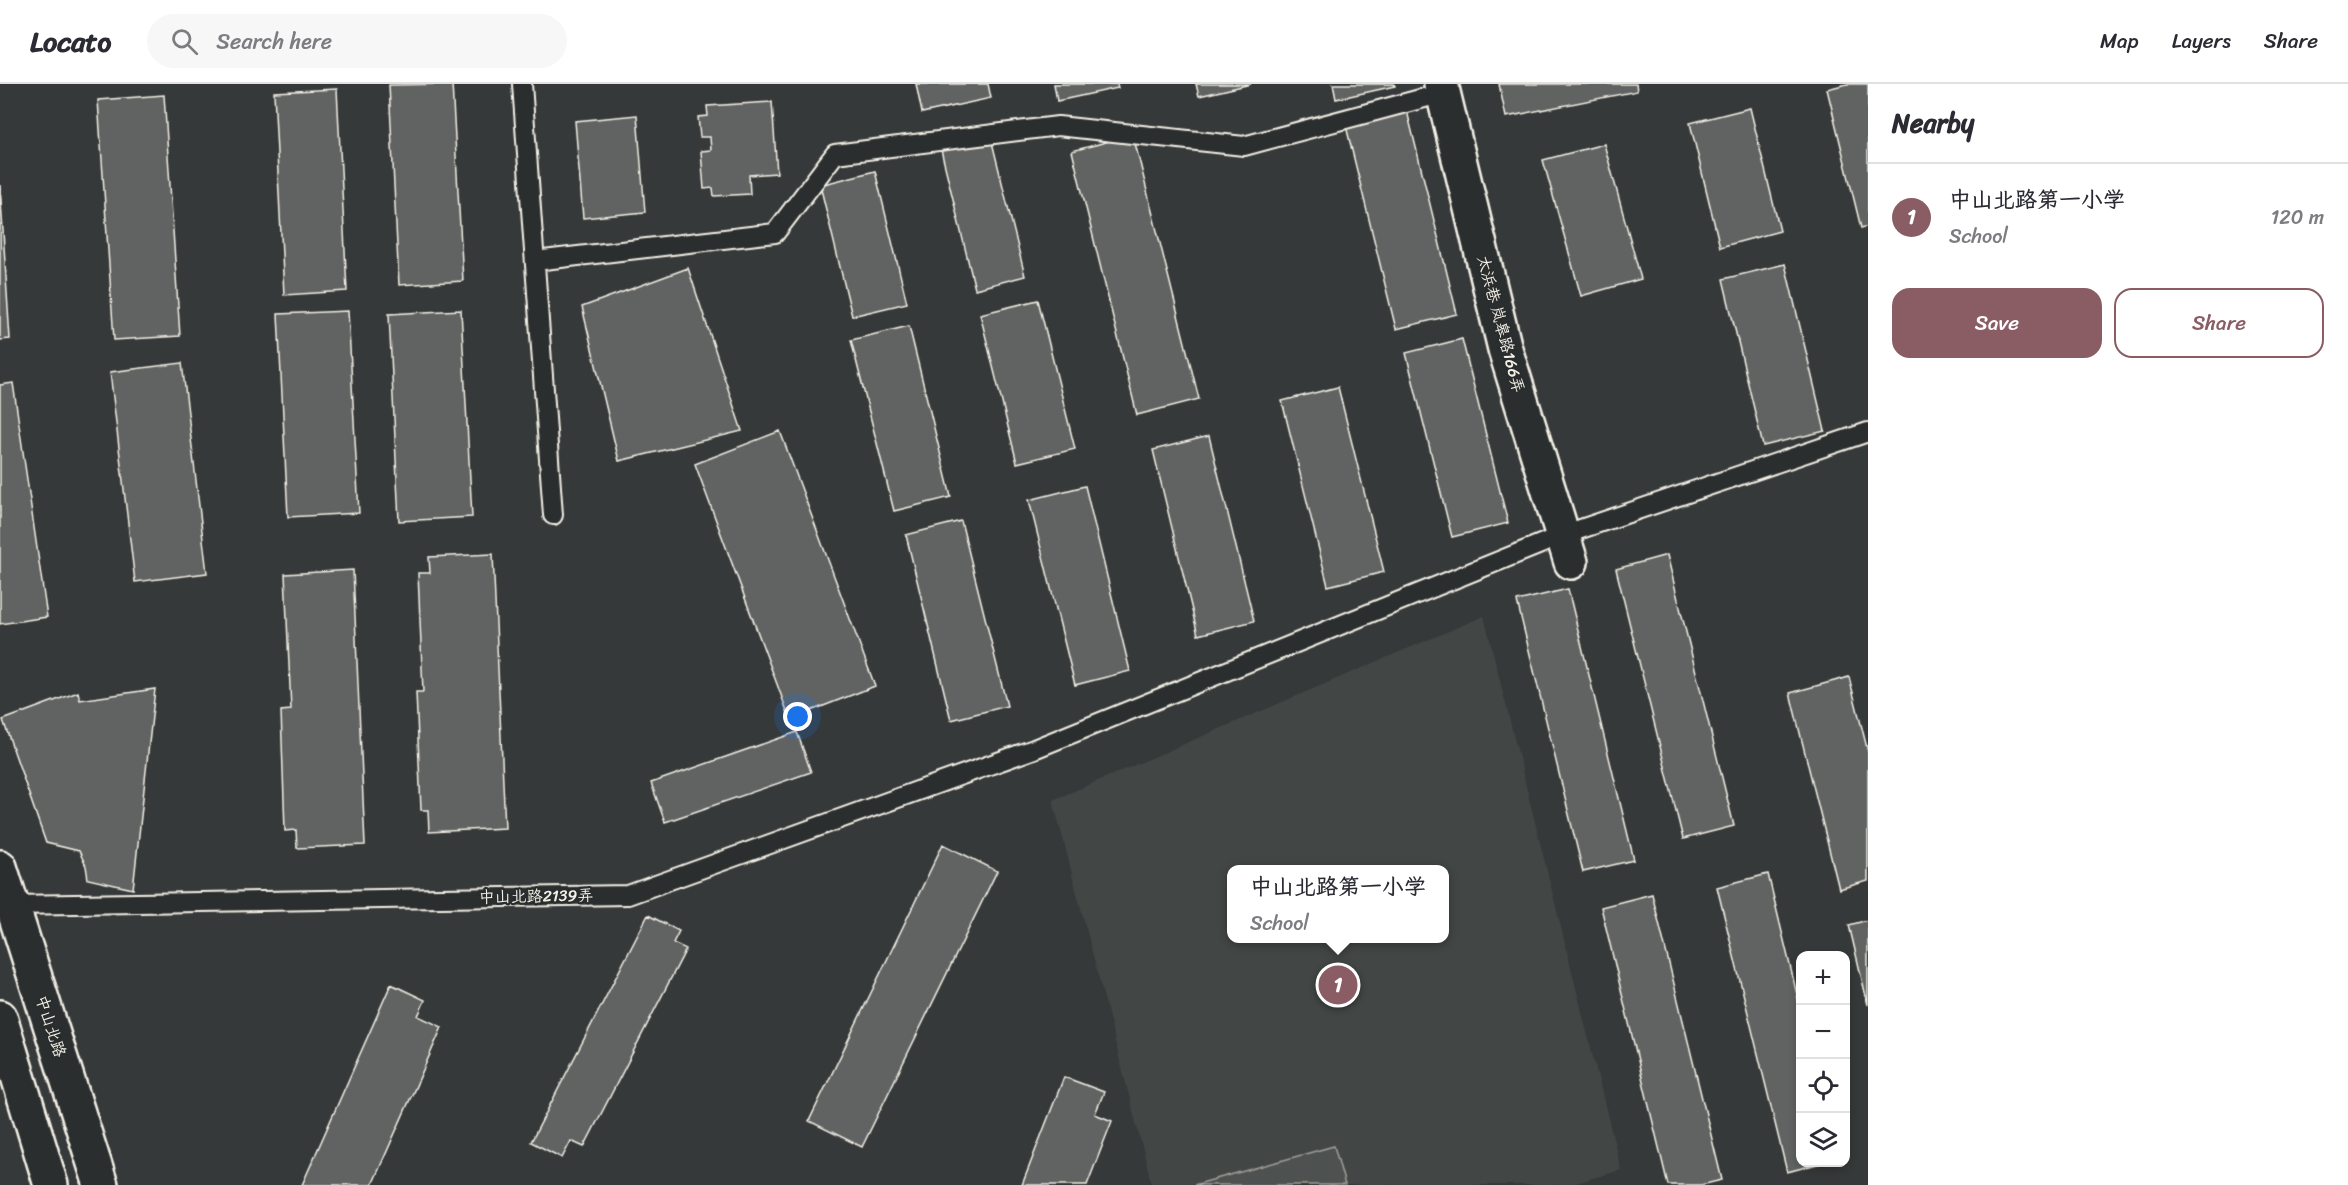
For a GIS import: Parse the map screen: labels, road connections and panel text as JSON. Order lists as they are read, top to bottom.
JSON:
{
  "streets": {
    "main road": ["太浜巷 岚皋路166弄", "中山北路"],
    "lane": ["中山北路2139弄"]
  },
  "crossings": [
    ["太浜巷 岚皋路166弄", "中山北路2139弄"],
    ["中山北路2139弄", "中山北路"]
  ],
  "page": {
    "header": "Locato",
    "search": "Search here",
    "nav": ["Map", "Layers", "Share"],
    "heading": "Nearby",
    "list": [
      {
        "mark": "1",
        "name": "中山北路第一小学",
        "note": "School",
        "value": "120 m"
      }
    ],
    "buttons": ["Save", "Share"],
    "popup": ["中山北路第一小学", "School"],
    "map_buttons": ["+", "−"],
    "pins": "1"
  }
}
